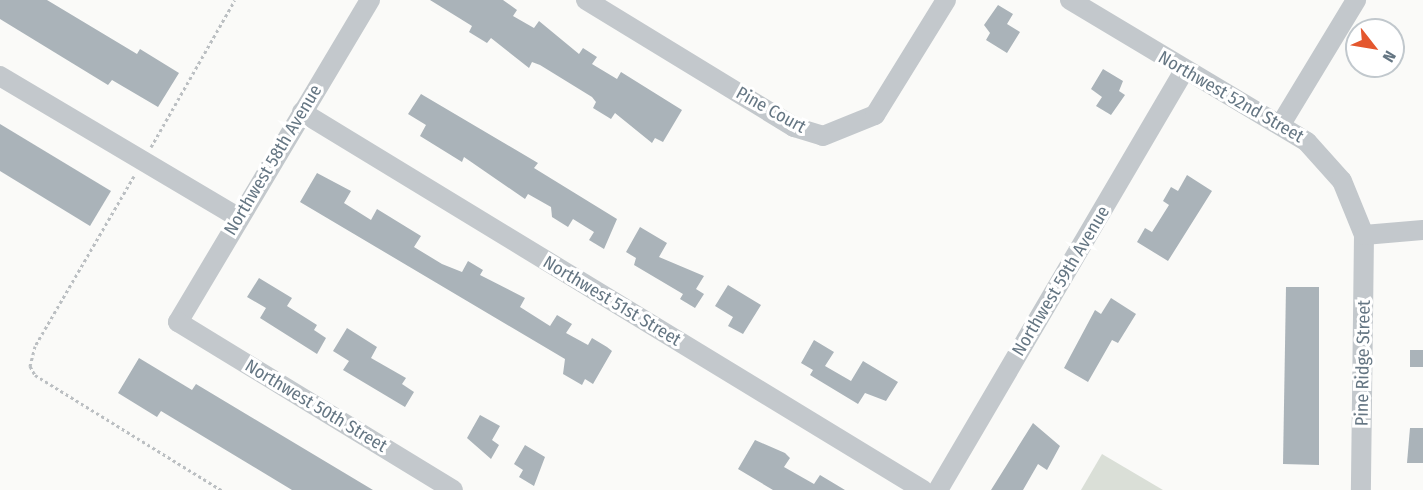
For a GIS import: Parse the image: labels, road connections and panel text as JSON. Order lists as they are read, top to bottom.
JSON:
{
  "streets": {
    "street": [
      "Northwest 52nd Street",
      "Pine Court",
      "Northwest 58th Avenue",
      "Northwest 59th Avenue",
      "Northwest 51st Street",
      "Pine Ridge Street",
      "Northwest 50th Street"
    ]
  },
  "crossings": [
    ["Northwest 52nd Street", "Northwest 59th Avenue"],
    ["Northwest 52nd Street", "Pine Ridge Street"],
    ["Northwest 58th Avenue", "Northwest 51st Street"],
    ["Northwest 58th Avenue", "Northwest 50th Street"]
  ],
  "north": "bottom right"
}
